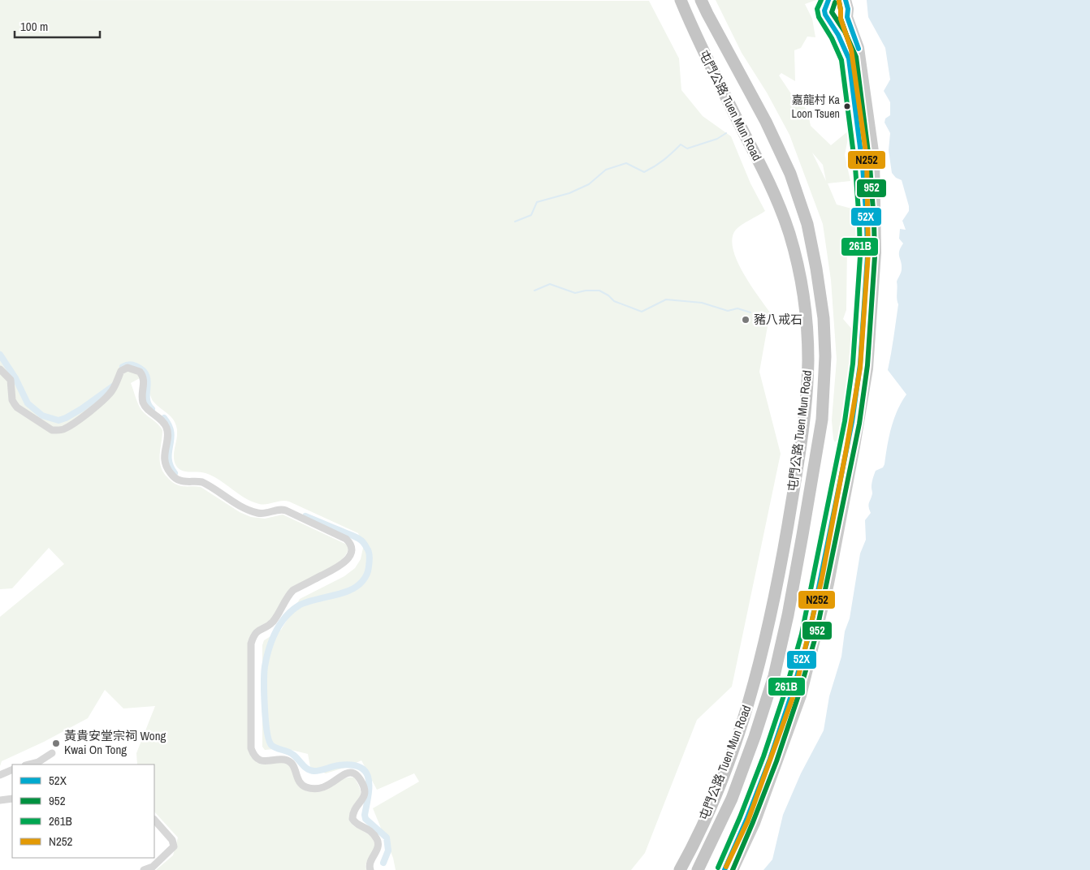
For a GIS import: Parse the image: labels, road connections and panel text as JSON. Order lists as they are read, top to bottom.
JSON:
{
  "streets": {
    "highway": ["屯門公路 Tuen Mun Road"]
  },
  "places": ["嘉龍村 Ka Loon Tsuen", "豬八戒石", "黃貴安堂宗祠 Wong Kwai On Tong"],
  "lines": [
    "transit line 52X",
    "transit line 261B",
    "transit line 952",
    "transit line N252"
  ],
  "legend": [
    "52X",
    "952",
    "261B",
    "N252"
  ],
  "scale_bar": "100 m"
}
